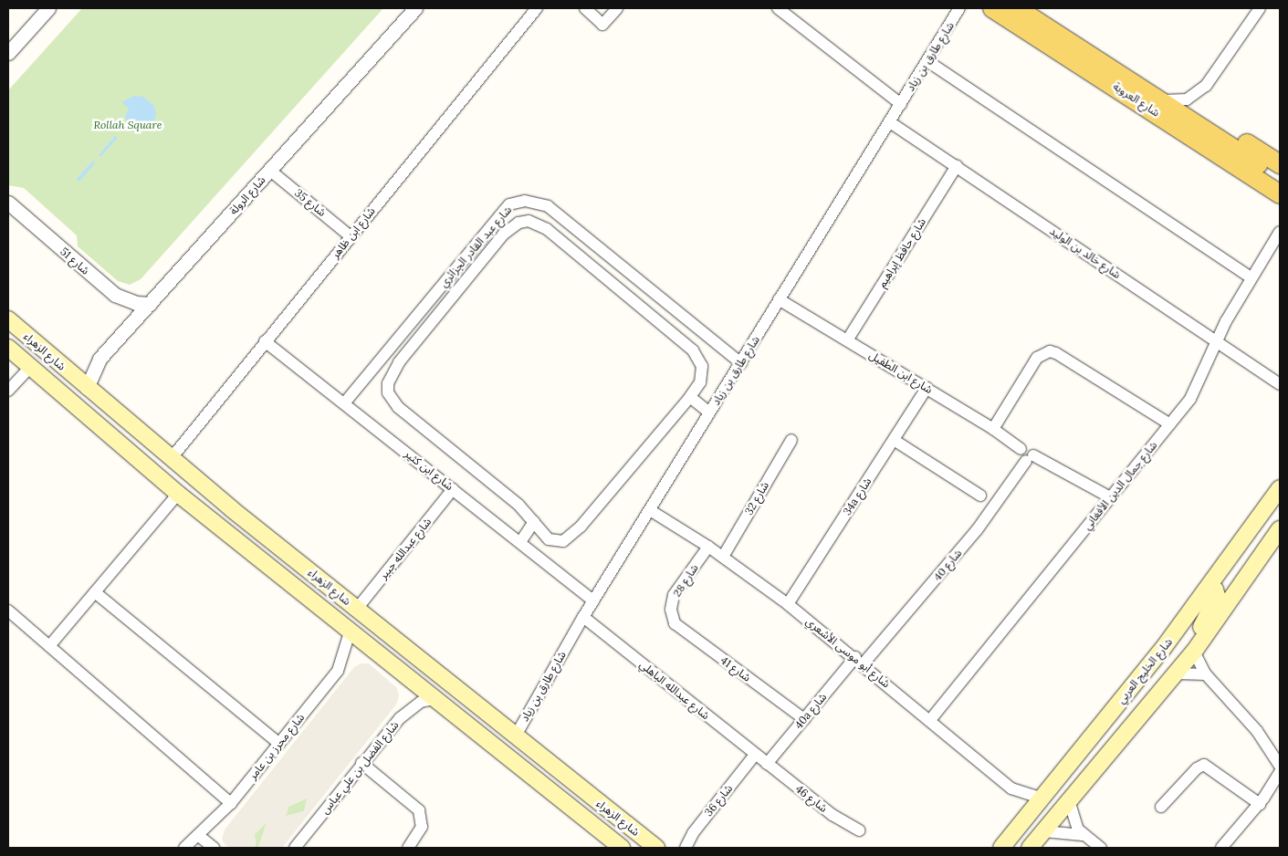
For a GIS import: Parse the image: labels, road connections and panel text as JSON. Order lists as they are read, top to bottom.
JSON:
{
  "streets": {
    "main road": ["شارع العروبة", "شارع الزهراء", "شارع الخليج العربي"],
    "street": [
      "شارع طارق بن زياد",
      "شارع الرولة",
      "شارع 35",
      "شارع ابن ظاهر",
      "شارع عبد القادر الجزائري",
      "شارع حافظ إبراهيم",
      "شارع خالد بن الوليد",
      "شارع 51",
      "شارع ابن الطفيل",
      "شارع ابن كثير",
      "شارع جمال الدين الأفغاني",
      "34a شارع",
      "شارع 32",
      "شارع عبدالله جبير",
      "شارع 40",
      "شارع 28",
      "شارع أبو موسى الأشعري",
      "شارع 41",
      "شارع عبدالله الباهلي",
      "40a شارع",
      "شارع محرز بن عامر",
      "شارع الفضل بن علي عباس",
      "شارع 46",
      "شارع 36"
    ]
  },
  "crossings": [
    ["شارع طارق بن زياد", "شارع عبد القادر الجزائري"],
    ["شارع طارق بن زياد", "شارع خالد بن الوليد"],
    ["شارع طارق بن زياد", "شارع الزهراء"],
    ["شارع طارق بن زياد", "شارع ابن الطفيل"],
    ["شارع طارق بن زياد", "شارع ابن كثير"],
    ["شارع طارق بن زياد", "شارع أبو موسى الأشعري"],
    ["شارع طارق بن زياد", "شارع عبدالله الباهلي"],
    ["شارع الرولة", "شارع 35"],
    ["شارع الرولة", "شارع 51"],
    ["شارع الرولة", "شارع الزهراء"],
    ["شارع 35", "شارع ابن ظاهر"],
    ["شارع ابن ظاهر", "شارع الزهراء"],
    ["شارع ابن ظاهر", "شارع ابن كثير"],
    ["شارع عبد القادر الجزائري", "شارع ابن كثير"],
    ["شارع حافظ إبراهيم", "شارع خالد بن الوليد"],
    ["شارع حافظ إبراهيم", "شارع ابن الطفيل"],
    ["شارع خالد بن الوليد", "شارع جمال الدين الأفغاني"],
    ["شارع الزهراء", "شارع عبدالله جبير"],
    ["شارع الزهراء", "شارع محرز بن عامر"],
    ["شارع الزهراء", "شارع الفضل بن علي عباس"],
    ["شارع ابن الطفيل", "34a شارع"],
    ["شارع ابن الطفيل", "شارع 40"],
    ["شارع ابن كثير", "شارع عبدالله جبير"],
    ["شارع جمال الدين الأفغاني", "شارع أبو موسى الأشعري"],
    ["34a شارع", "شارع أبو موسى الأشعري"],
    ["شارع 32", "شارع أبو موسى الأشعري"],
    ["شارع 40", "شارع أبو موسى الأشعري"],
    ["شارع 40", "40a شارع"],
    ["شارع 28", "شارع أبو موسى الأشعري"],
    ["شارع 28", "شارع 41"],
    ["شارع أبو موسى الأشعري", "شارع الخليج العربي"],
    ["شارع أبو موسى الأشعري", "40a شارع"],
    ["شارع 41", "40a شارع"],
    ["شارع عبدالله الباهلي", "40a شارع"],
    ["شارع عبدالله الباهلي", "شارع 46"],
    ["شارع عبدالله الباهلي", "شارع 36"],
    ["40a شارع", "شارع 46"]
  ],
  "parks": ["Rollah Square"]
}
